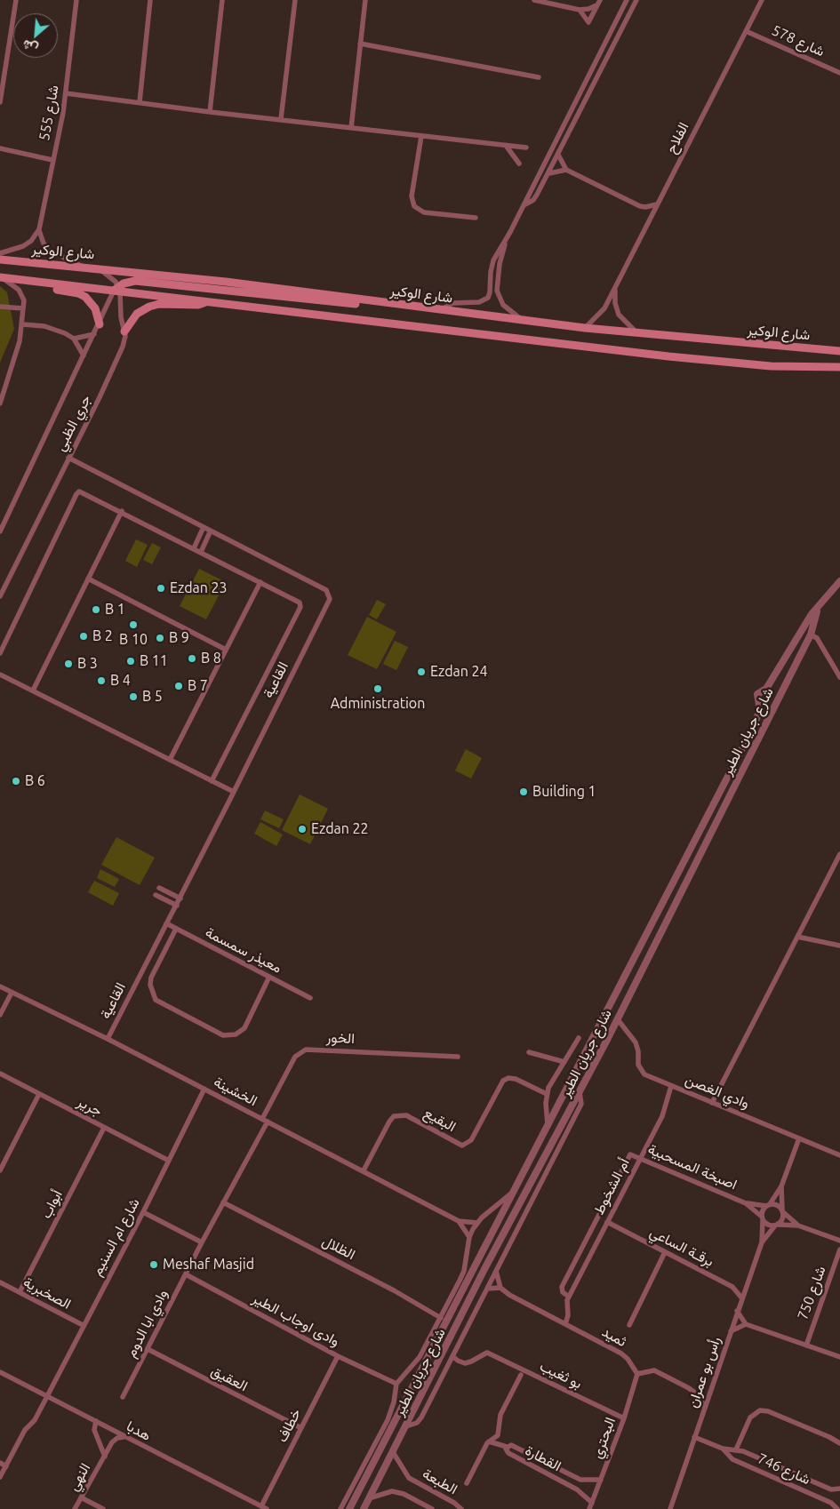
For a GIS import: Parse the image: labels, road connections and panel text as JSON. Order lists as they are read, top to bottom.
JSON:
{
  "streets": {
    "main road": ["شارع الوكير"],
    "street": [
      "شارع 578",
      "شارع 555",
      "الفلاح",
      "جري الظبي",
      "القاعية",
      "شارع جريان الطير",
      "معيذر سمسمة",
      "الخور",
      "الخشينة",
      "وادي الغصن",
      "جرير",
      "البقيع",
      "اصبخة المسحبية",
      "أم الشخوط",
      "أبواب",
      "شارع ام السنيم",
      "برقـة الساعي",
      "الظلال",
      "الصخبرية",
      "شارع 750",
      "وادى اوجاب الطير",
      "وادي ابا الدوم",
      "ثميد",
      "رأس بو عمران",
      "بو ثغيب",
      "العقيق",
      "خطاف",
      "هدبا",
      "البحتري",
      "القطارة",
      "شارع 746",
      "النهي",
      "الطبعة"
    ]
  },
  "crossings": [
    ["شارع 578", "الفلاح"],
    ["الفلاح", "شارع الوكير"],
    ["جري الظبي", "القاعية"],
    ["القاعية", "معيذر سمسمة"],
    ["القاعية", "الخشينة"],
    ["شارع جريان الطير", "الخشينة"],
    ["شارع جريان الطير", "وادي الغصن"],
    ["شارع جريان الطير", "الظلال"],
    ["شارع جريان الطير", "وادى اوجاب الطير"],
    ["شارع جريان الطير", "الطبعة"],
    ["الخور", "الخشينة"],
    ["الخور", "وادي ابا الدوم"],
    ["الخشينة", "البقيع"],
    ["الخشينة", "شارع ام السنيم"],
    ["وادي الغصن", "أم الشخوط"],
    ["جرير", "أبواب"],
    ["جرير", "شارع ام السنيم"],
    ["اصبخة المسحبية", "أم الشخوط"],
    ["اصبخة المسحبية", "رأس بو عمران"],
    ["أم الشخوط", "برقـة الساعي"],
    ["أم الشخوط", "ثميد"],
    ["أبواب", "الصخبرية"],
    ["شارع ام السنيم", "الصخبرية"],
    ["شارع ام السنيم", "هدبا"],
    ["برقـة الساعي", "رأس بو عمران"],
    ["الظلال", "وادي ابا الدوم"],
    ["وادى اوجاب الطير", "وادي ابا الدوم"],
    ["وادى اوجاب الطير", "خطاف"],
    ["وادي ابا الدوم", "العقيق"],
    ["ثميد", "البحتري"],
    ["رأس بو عمران", "شارع 746"],
    ["بو ثغيب", "البحتري"],
    ["العقيق", "خطاف"],
    ["خطاف", "هدبا"],
    ["هدبا", "النهي"],
    ["البحتري", "القطارة"]
  ],
  "places": [
    "Ezdan 23",
    "B 1",
    "B 10",
    "B 2",
    "B 9",
    "B 8",
    "B 11",
    "B 3",
    "Ezdan 24",
    "B 4",
    "B 7",
    "Administration",
    "B 5",
    "B 6",
    "Building 1",
    "Ezdan 22",
    "Meshaf Masjid"
  ],
  "north": "bottom left"
}
